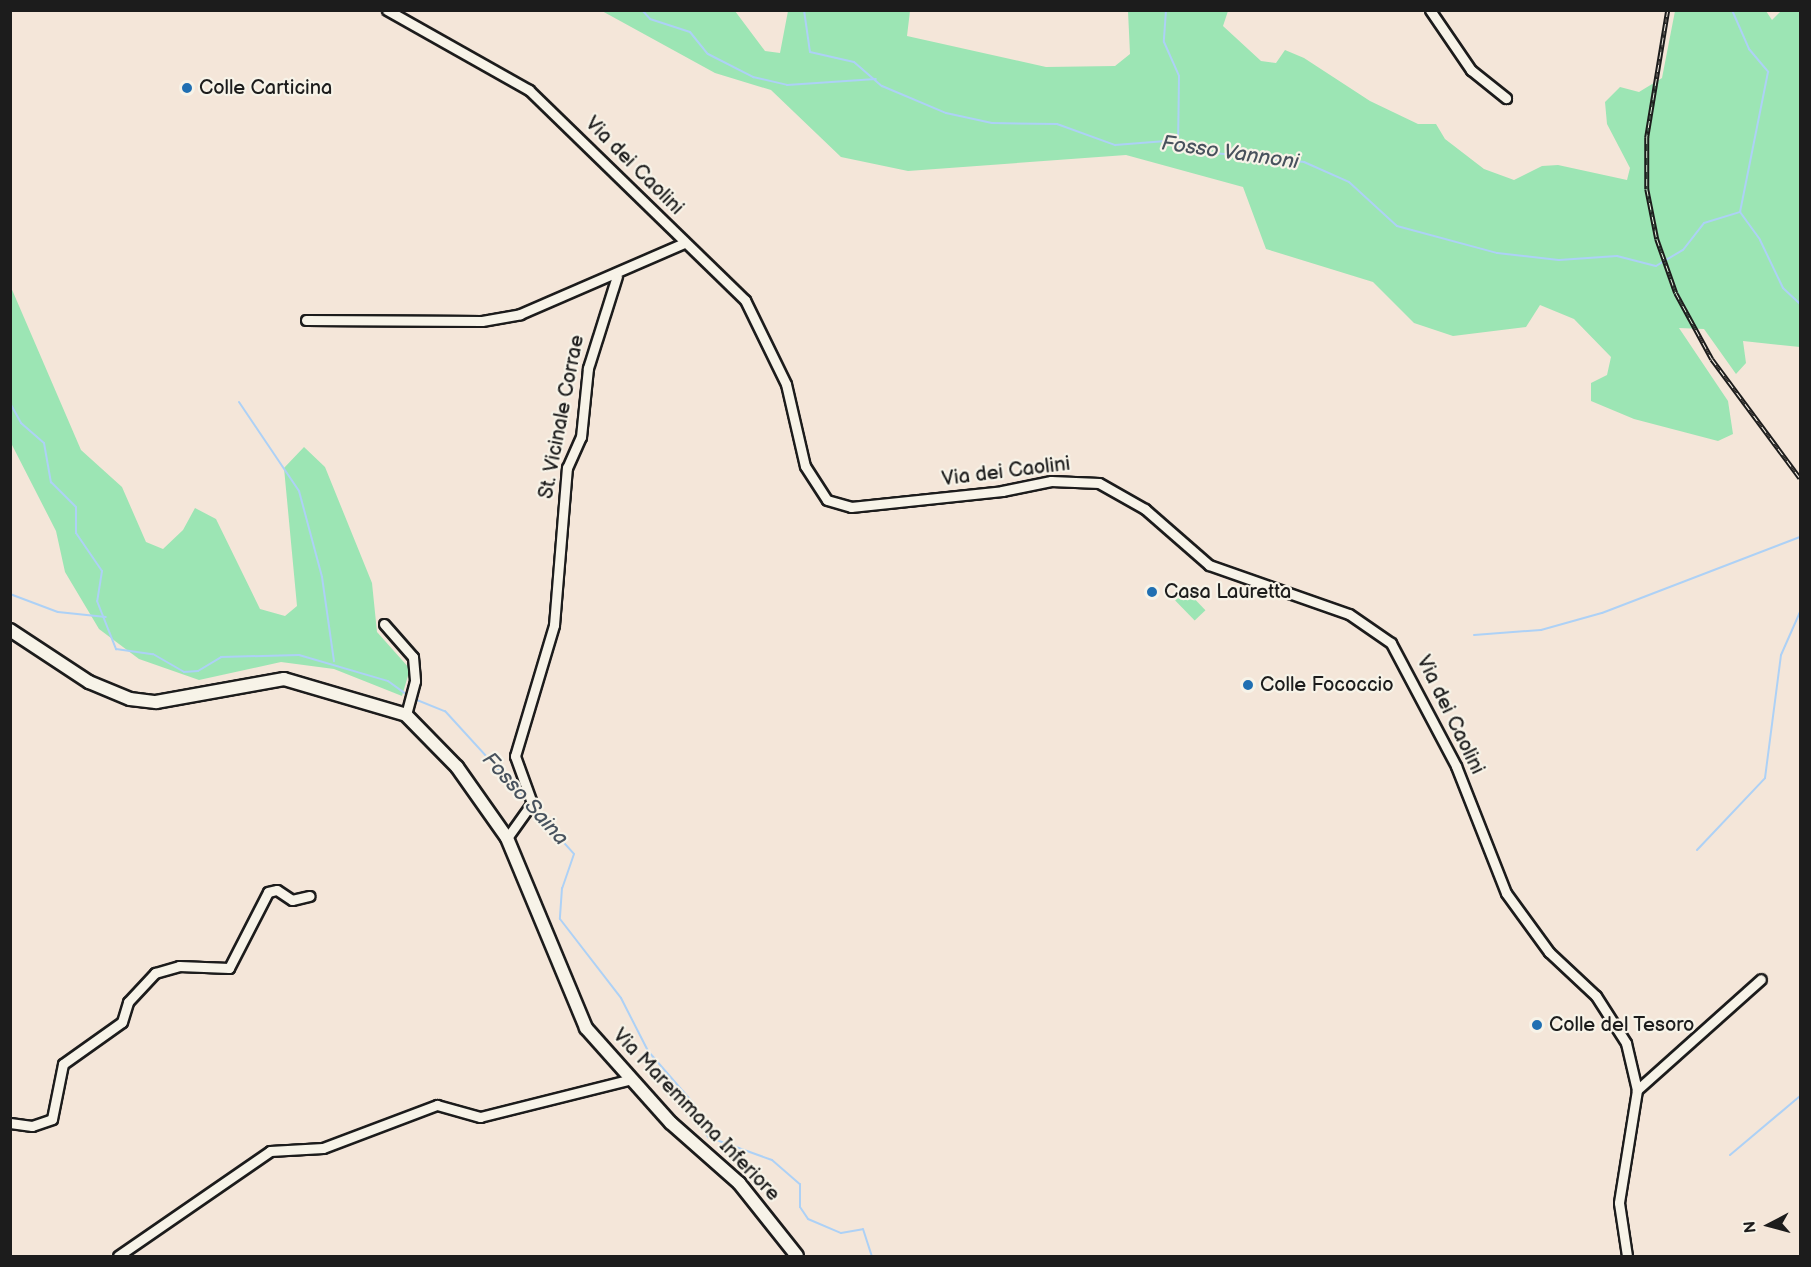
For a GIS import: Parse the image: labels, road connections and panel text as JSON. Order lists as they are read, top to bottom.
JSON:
{
  "streets": {
    "main road": ["Via Maremmana Inferiore"],
    "street": ["Via dei Caolini", "St. Vicinale Corrae"]
  },
  "crossings": [
    ["St. Vicinale Corrae", "Via Maremmana Inferiore"]
  ],
  "water": ["Fosso Vannoni", "Fosso Saina"],
  "places": [
    "Colle Carticina",
    "Casa Lauretta",
    "Colle Fococcio",
    "Colle del Tesoro"
  ],
  "north": "left"
}
